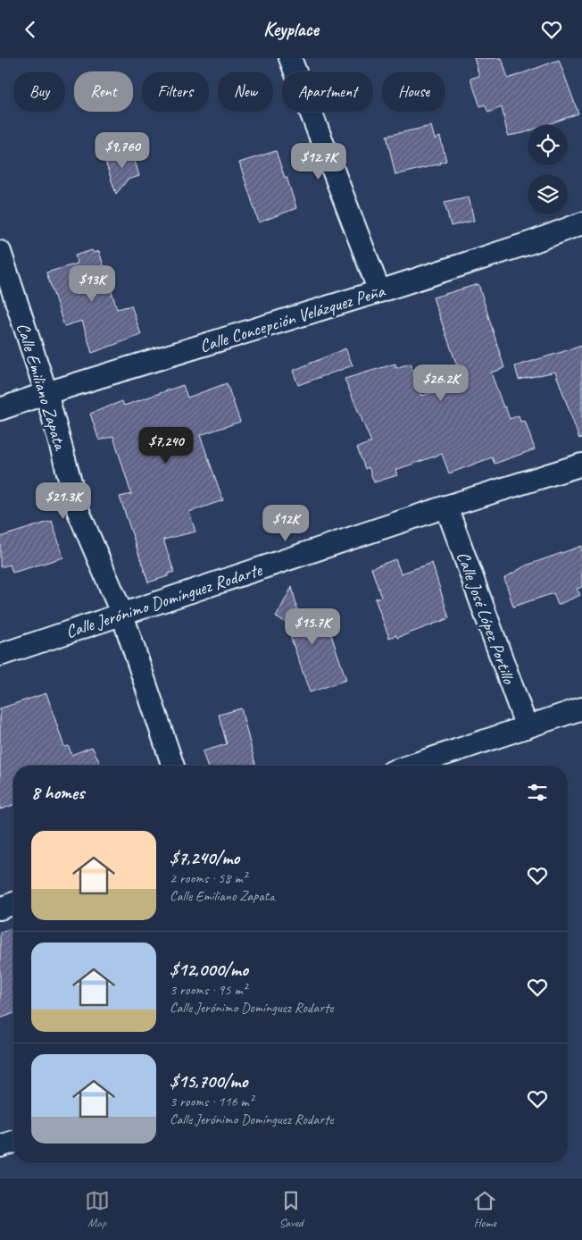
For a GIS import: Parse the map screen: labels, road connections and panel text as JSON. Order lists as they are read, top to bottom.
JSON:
{
  "streets": {
    "street": [
      "Calle Concepción Velázquez Peña",
      "Calle Emiliano Zapata",
      "Calle Jerónimo Domínguez Rodarte",
      "Calle José López Portillo"
    ]
  },
  "crossings": [
    ["Calle Concepción Velázquez Peña", "Calle Emiliano Zapata"],
    ["Calle Emiliano Zapata", "Calle Jerónimo Domínguez Rodarte"],
    ["Calle Jerónimo Domínguez Rodarte", "Calle José López Portillo"]
  ],
  "page": {
    "header": "Keyplace",
    "chip": [
      "Buy",
      "Rent",
      "Filters",
      "New",
      "Apartment",
      "House"
    ],
    "price": [
      "$9,760",
      "$12.7K",
      "$13K",
      "$26.2K",
      "$7,240",
      "$21.3K",
      "$12K",
      "$15.7K"
    ],
    "heading": "8 homes",
    "list": [
      {
        "name": "$7,240/mo",
        "note": "2 rooms · 58 m² · Calle Emiliano Zapata"
      },
      {
        "name": "$12,000/mo",
        "note": "3 rooms · 95 m² · Calle Jerónimo Domínguez Rodarte"
      },
      {
        "name": "$15,700/mo",
        "note": "3 rooms · 116 m² · Calle Jerónimo Domínguez Rodarte"
      }
    ],
    "tabs": ["Map", "Saved", "Home"]
  }
}
